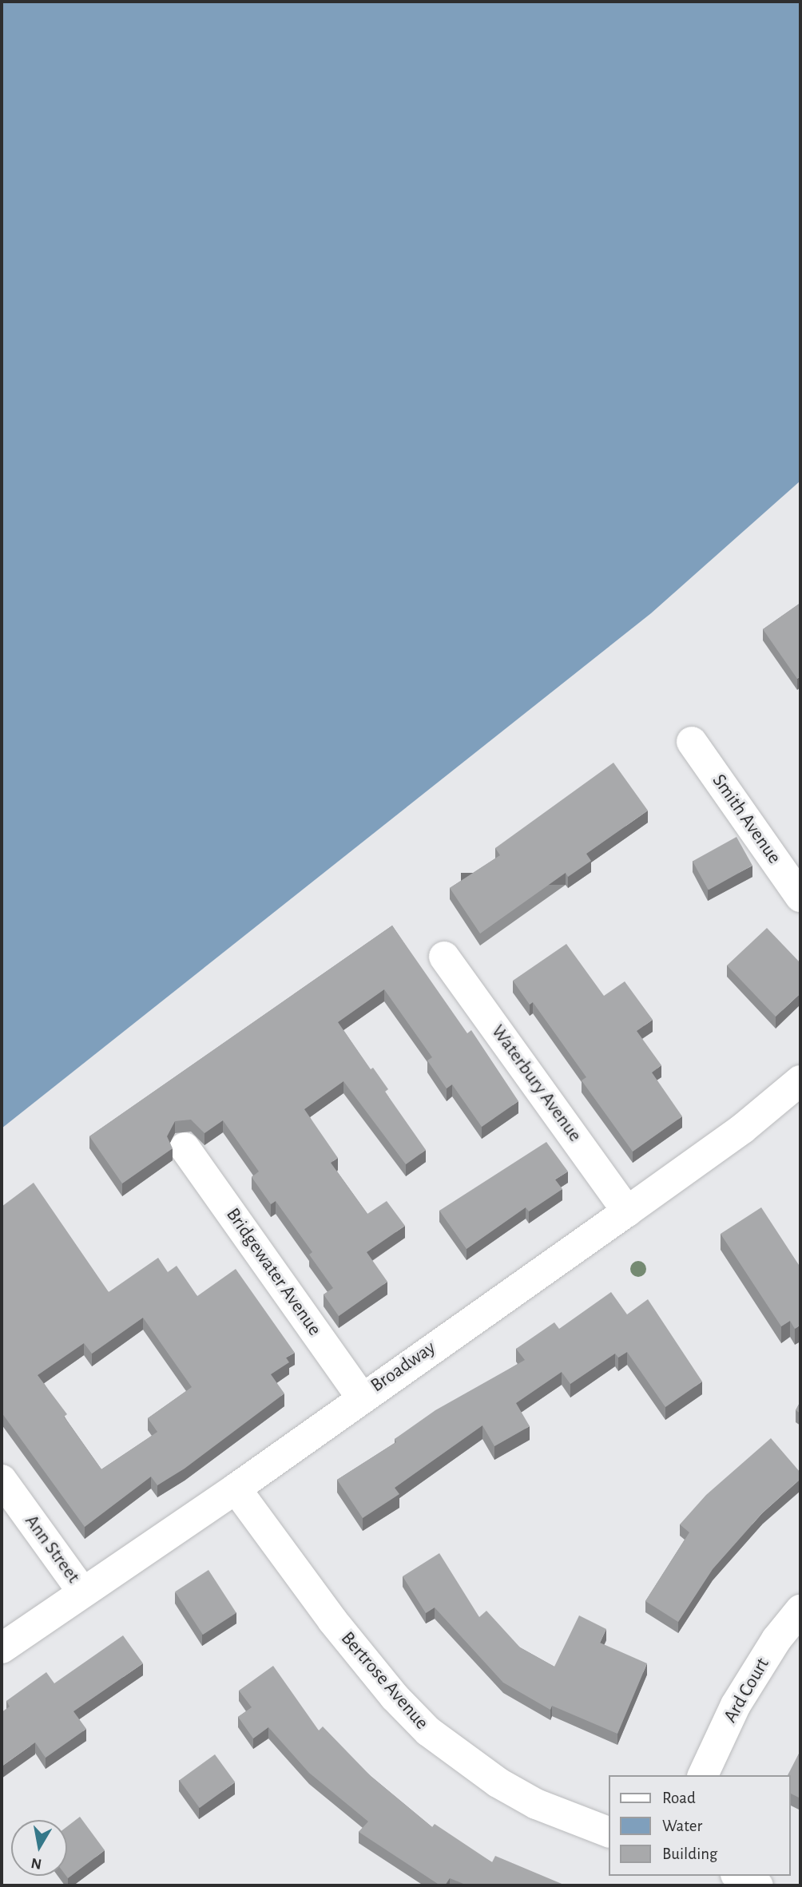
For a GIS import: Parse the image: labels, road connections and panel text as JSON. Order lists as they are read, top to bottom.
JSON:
{
  "streets": {
    "street": [
      "Smith Avenue",
      "Waterbury Avenue",
      "Bridgewater Avenue",
      "Broadway",
      "Ann Street",
      "Bertrose Avenue",
      "Ard Court"
    ]
  },
  "crossings": [
    ["Waterbury Avenue", "Broadway"],
    ["Bridgewater Avenue", "Broadway"],
    ["Broadway", "Ann Street"],
    ["Broadway", "Bertrose Avenue"]
  ],
  "legend": ["Road", "Water", "Building"],
  "north": "bottom"
}
